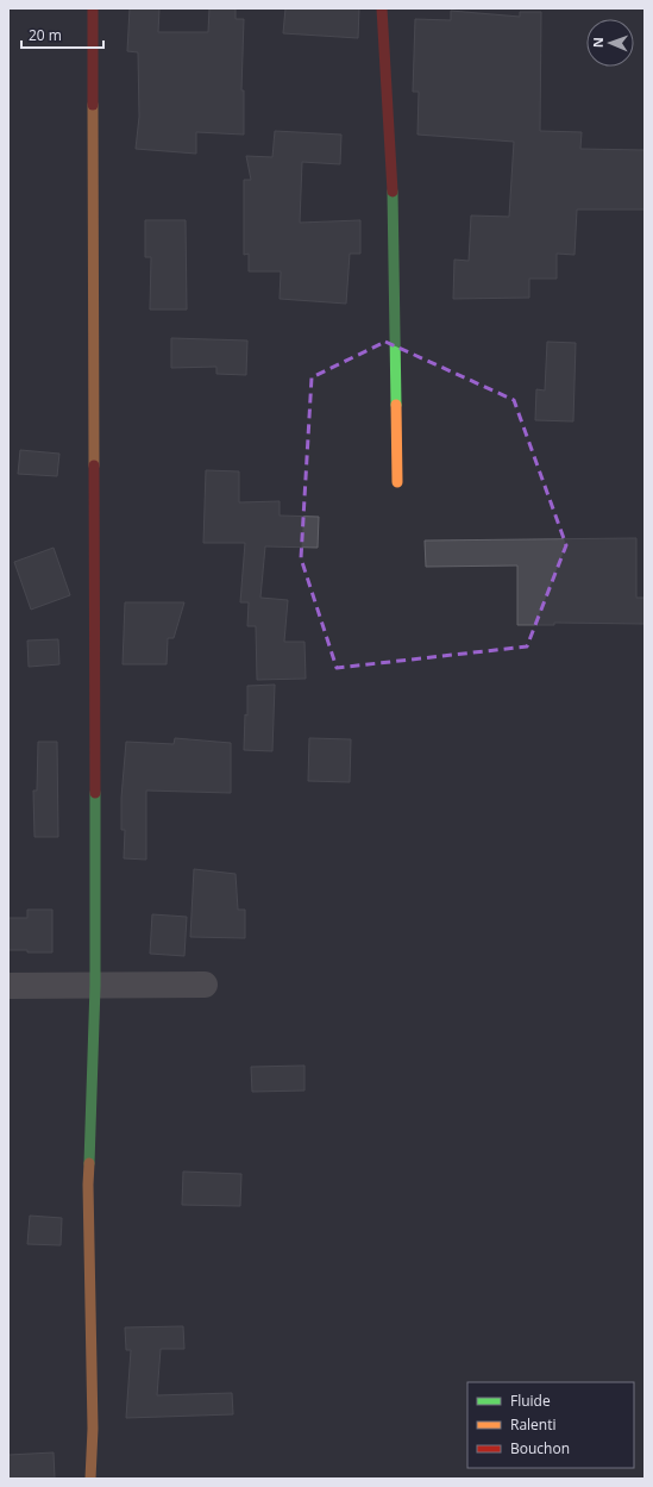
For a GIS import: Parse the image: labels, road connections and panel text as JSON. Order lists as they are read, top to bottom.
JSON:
{
  "legend": ["Fluide", "Ralenti", "Bouchon"],
  "scale_bar": "20 m",
  "north": "left"
}
